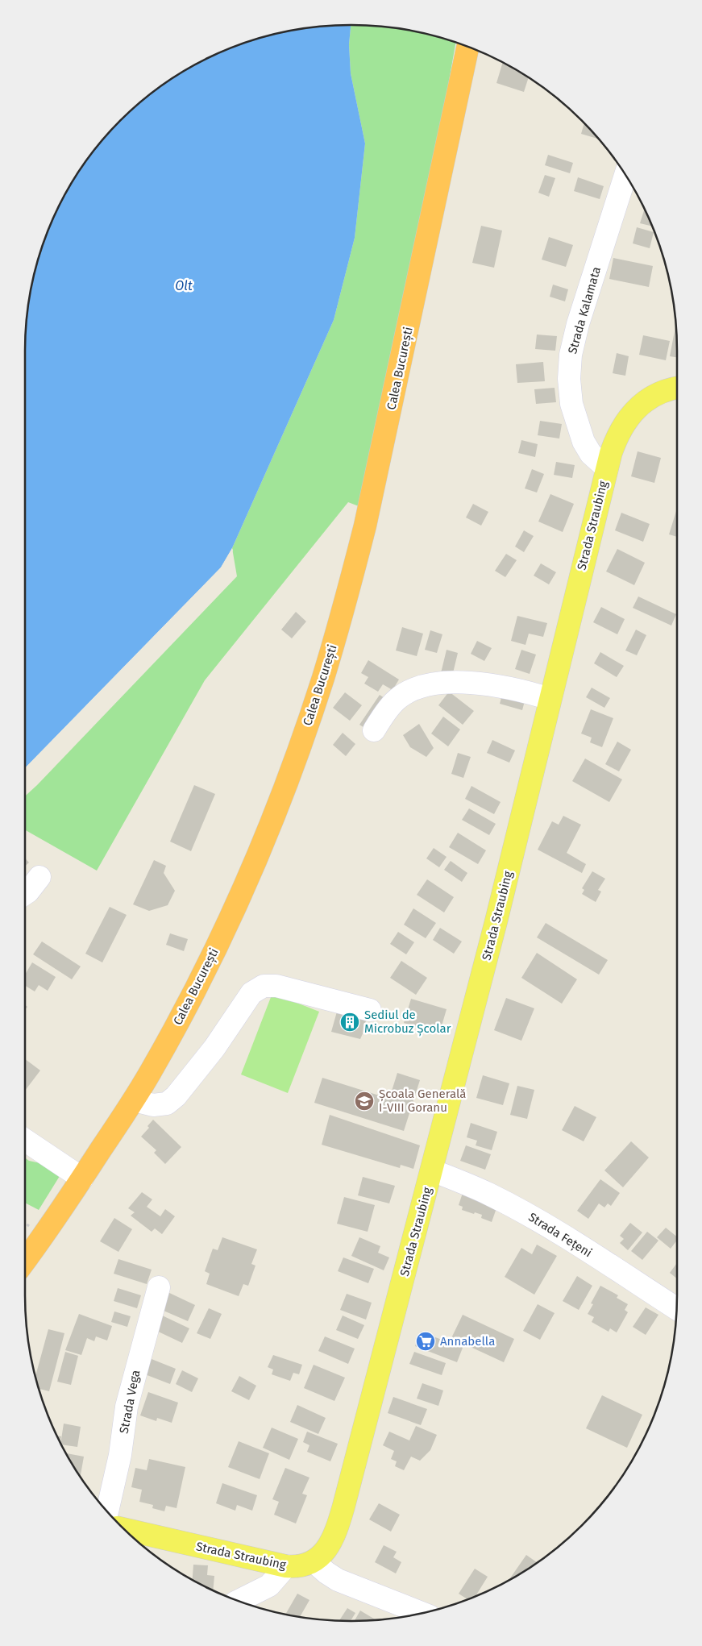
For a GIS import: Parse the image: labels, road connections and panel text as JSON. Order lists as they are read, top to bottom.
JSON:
{
  "streets": {
    "highway": ["Calea București"],
    "main road": ["Strada Straubing"],
    "street": ["Strada Kalamata", "Strada Fețeni", "Strada Vega"]
  },
  "crossings": [
    ["Strada Kalamata", "Strada Straubing"],
    ["Strada Straubing", "Strada Fețeni"]
  ],
  "water": ["Olt"],
  "places": {
    "building": ["Sediul de Microbuz Școlar"],
    "school or university": ["Școala Generală I-VIII Goranu"],
    "supermarket": ["Annabella"]
  }
}
